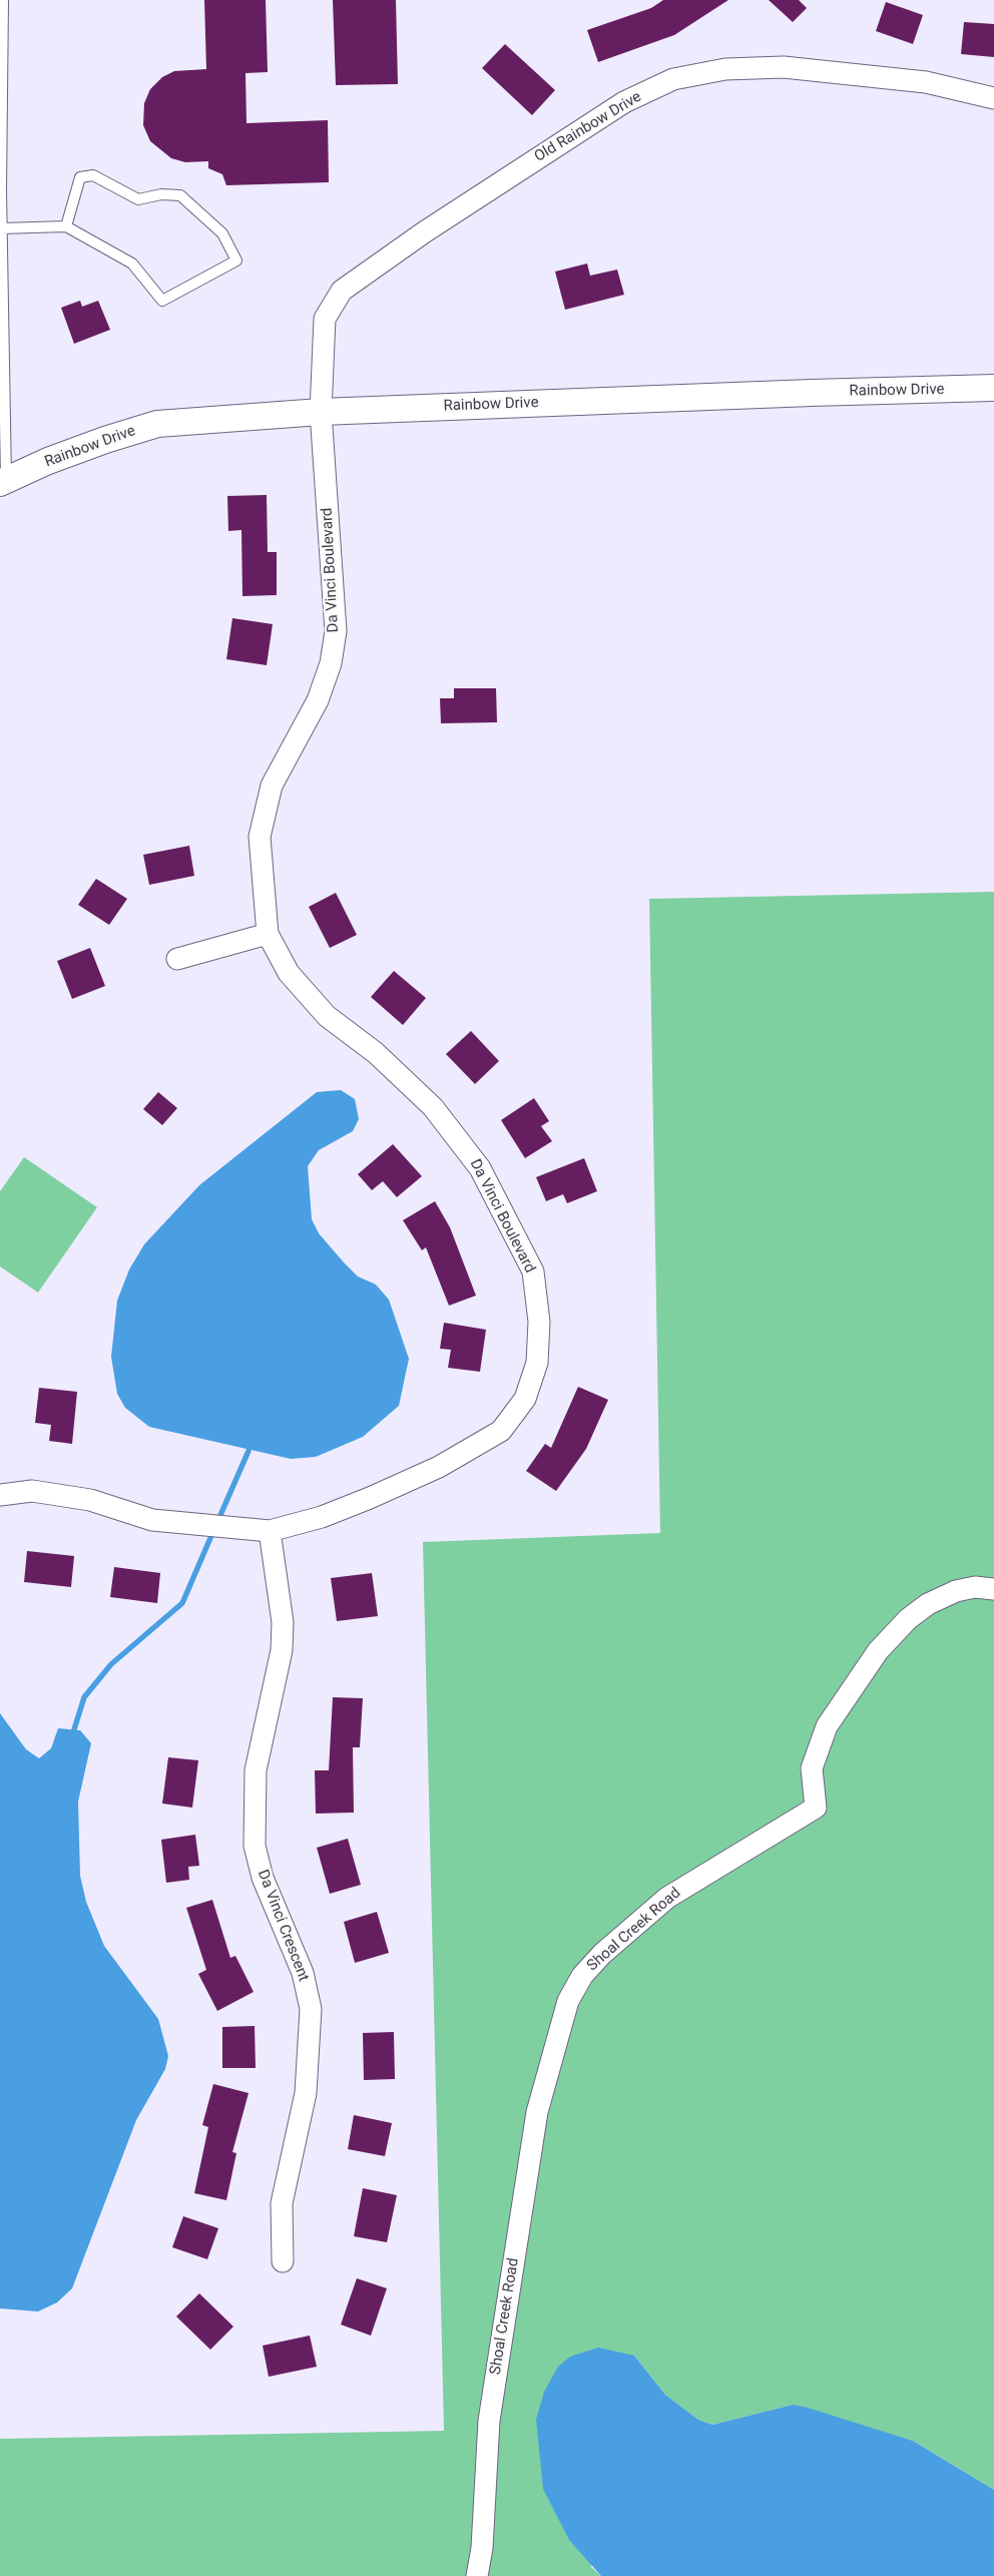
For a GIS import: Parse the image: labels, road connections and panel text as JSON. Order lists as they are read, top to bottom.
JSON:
{
  "streets": {
    "street": [
      "Old Rainbow Drive",
      "Rainbow Drive",
      "Da Vinci Boulevard",
      "Da Vinci Crescent",
      "Shoal Creek Road"
    ]
  },
  "crossings": [
    ["Old Rainbow Drive", "Rainbow Drive"],
    ["Old Rainbow Drive", "Da Vinci Boulevard"],
    ["Rainbow Drive", "Da Vinci Boulevard"],
    ["Da Vinci Boulevard", "Da Vinci Crescent"]
  ]
}
